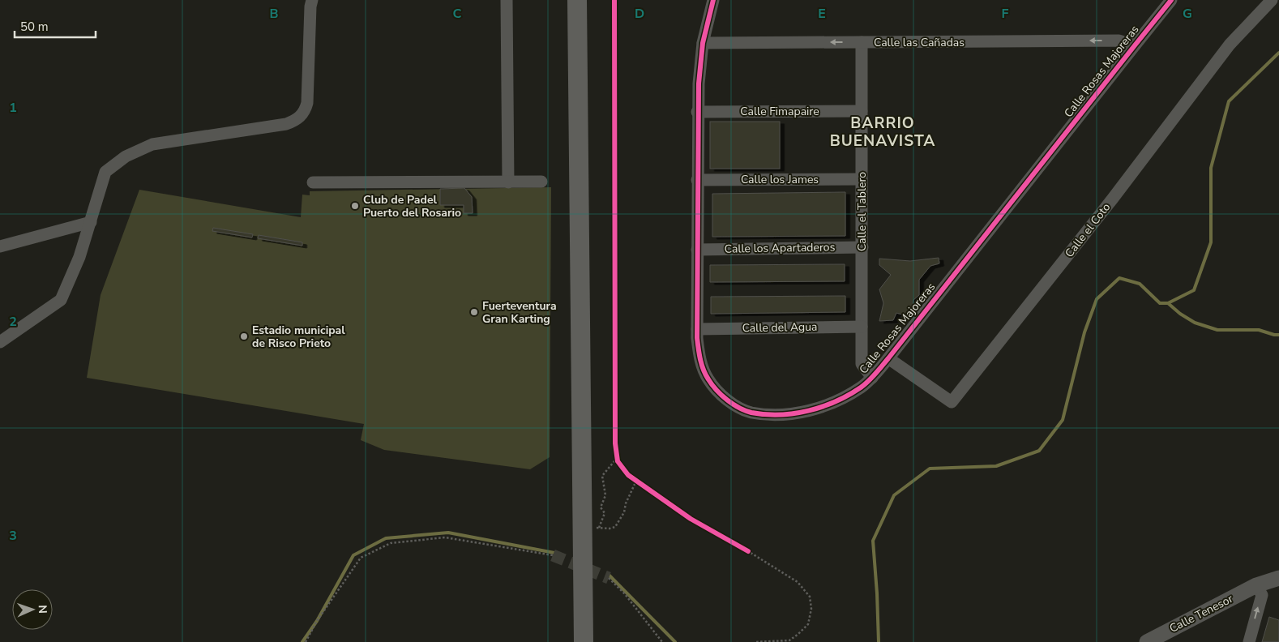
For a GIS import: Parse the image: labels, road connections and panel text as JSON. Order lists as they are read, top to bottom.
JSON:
{
  "streets": {
    "street": [
      "Calle las Cañadas",
      "Calle Rosas Majoreras",
      "Calle Fimapaire",
      "Calle los James",
      "Calle el Tablero",
      "Calle el Coto",
      "Calle los Apartaderos",
      "Calle del Agua",
      "Calle Tenesor"
    ]
  },
  "crossings": [
    ["Calle las Cañadas", "Calle Rosas Majoreras"],
    ["Calle las Cañadas", "Calle el Tablero"],
    ["Calle Rosas Majoreras", "Calle Fimapaire"],
    ["Calle Rosas Majoreras", "Calle los James"],
    ["Calle Rosas Majoreras", "Calle el Tablero"],
    ["Calle Rosas Majoreras", "Calle el Coto"],
    ["Calle Rosas Majoreras", "Calle los Apartaderos"],
    ["Calle Rosas Majoreras", "Calle del Agua"],
    ["Calle Fimapaire", "Calle el Tablero"],
    ["Calle los James", "Calle el Tablero"],
    ["Calle el Tablero", "Calle los Apartaderos"],
    ["Calle el Tablero", "Calle del Agua"]
  ],
  "one_way": ["Calle las Cañadas"],
  "districts": ["BARRIO BUENAVISTA"],
  "places": ["Club de Padel Puerto del Rosario", "Fuerteventura Gran Karting", "Estadio municipal de Risco Prieto"],
  "scale_bar": "50 m",
  "north": "right",
  "grid": {
    "columns": [
      "B",
      "C",
      "D",
      "E",
      "F",
      "G"
    ],
    "rows": ["1", "2", "3"]
  }
}
